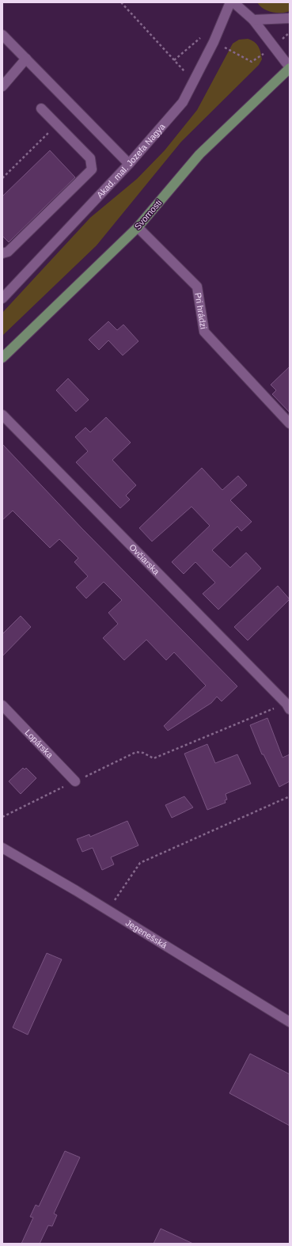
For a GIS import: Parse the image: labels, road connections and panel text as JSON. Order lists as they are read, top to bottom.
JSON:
{
  "streets": {
    "main road": ["Svornosti"],
    "street": [
      "Akad. mal. Jozefa Nagya",
      "Pri hrádzi",
      "Ovčiarska",
      "Lopárska",
      "Jegenešská"
    ]
  },
  "crossings": [
    ["Svornosti", "Pri hrádzi"]
  ]
}
